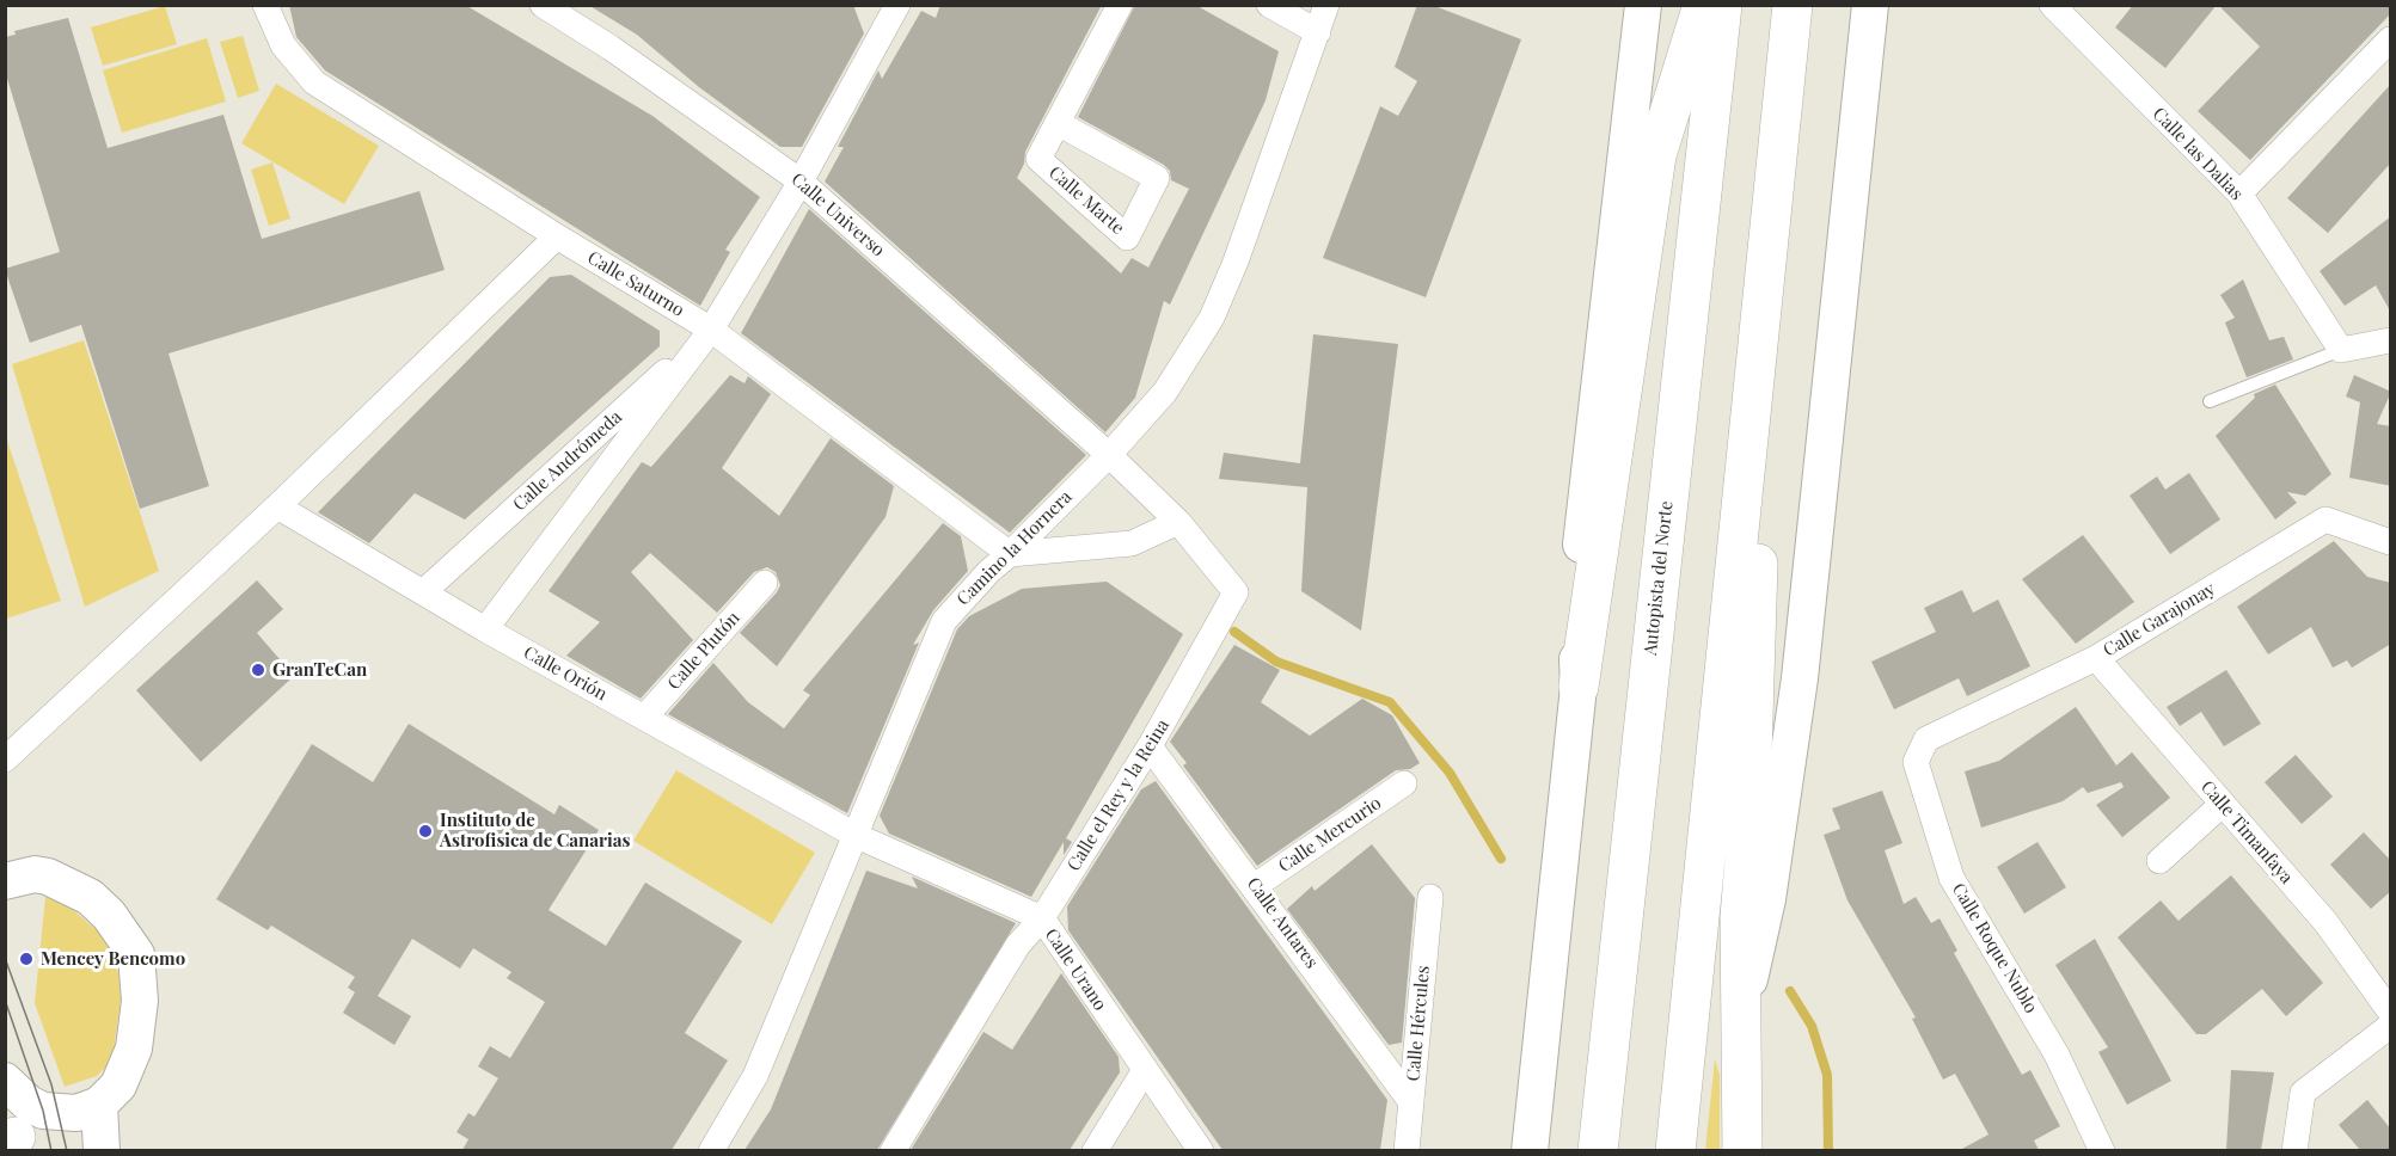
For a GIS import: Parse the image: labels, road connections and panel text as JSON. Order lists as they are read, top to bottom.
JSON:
{
  "streets": {
    "highway": ["Autopista del Norte"],
    "street": [
      "Calle las Dalias",
      "Calle Marte",
      "Calle Universo",
      "Calle Saturno",
      "Calle Andrómeda",
      "Camino la Hornera",
      "Calle Garajonay",
      "Calle Plutón",
      "Calle Orión",
      "Calle el Rey y la Reina",
      "Calle Timanfaya",
      "Calle Mercurio",
      "Calle Antares",
      "Calle Roque Nublo",
      "Calle Urano",
      "Calle Hércules"
    ]
  },
  "crossings": [
    ["Calle Universo", "Calle Andrómeda"],
    ["Calle Universo", "Camino la Hornera"],
    ["Calle Universo", "Calle el Rey y la Reina"],
    ["Calle Saturno", "Calle Andrómeda"],
    ["Calle Saturno", "Camino la Hornera"],
    ["Calle Andrómeda", "Calle Orión"],
    ["Camino la Hornera", "Calle Orión"],
    ["Camino la Hornera", "Calle el Rey y la Reina"],
    ["Camino la Hornera", "Calle Urano"],
    ["Calle Garajonay", "Calle Timanfaya"],
    ["Calle Garajonay", "Calle Roque Nublo"],
    ["Calle Plutón", "Calle Orión"],
    ["Calle Orión", "Calle Urano"],
    ["Calle el Rey y la Reina", "Calle Antares"],
    ["Calle el Rey y la Reina", "Calle Urano"],
    ["Calle Mercurio", "Calle Antares"],
    ["Calle Antares", "Calle Hércules"]
  ],
  "places": ["GranTeCan", "Instituto de Astrofisica de Canarias", "Mencey Bencomo"]
}
